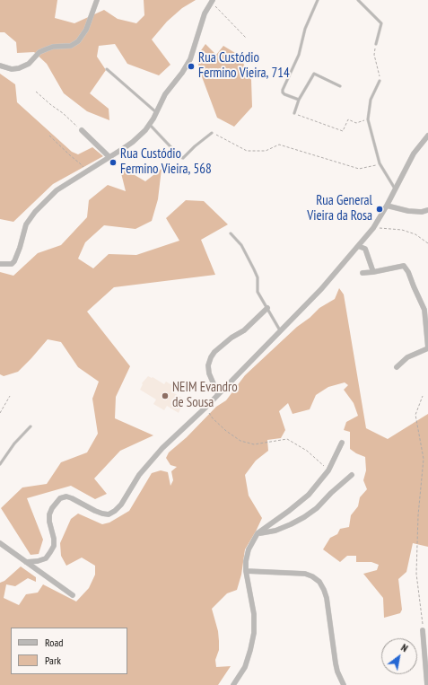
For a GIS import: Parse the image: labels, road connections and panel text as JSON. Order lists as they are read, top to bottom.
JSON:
{
  "places": [
    "Rua Custódio Fermino Vieira, 714",
    "Rua Custódio Fermino Vieira, 568",
    "Rua General Vieira da Rosa",
    "NEIM Evandro de Sousa"
  ],
  "legend": ["Road", "Park"],
  "north": "top right"
}
